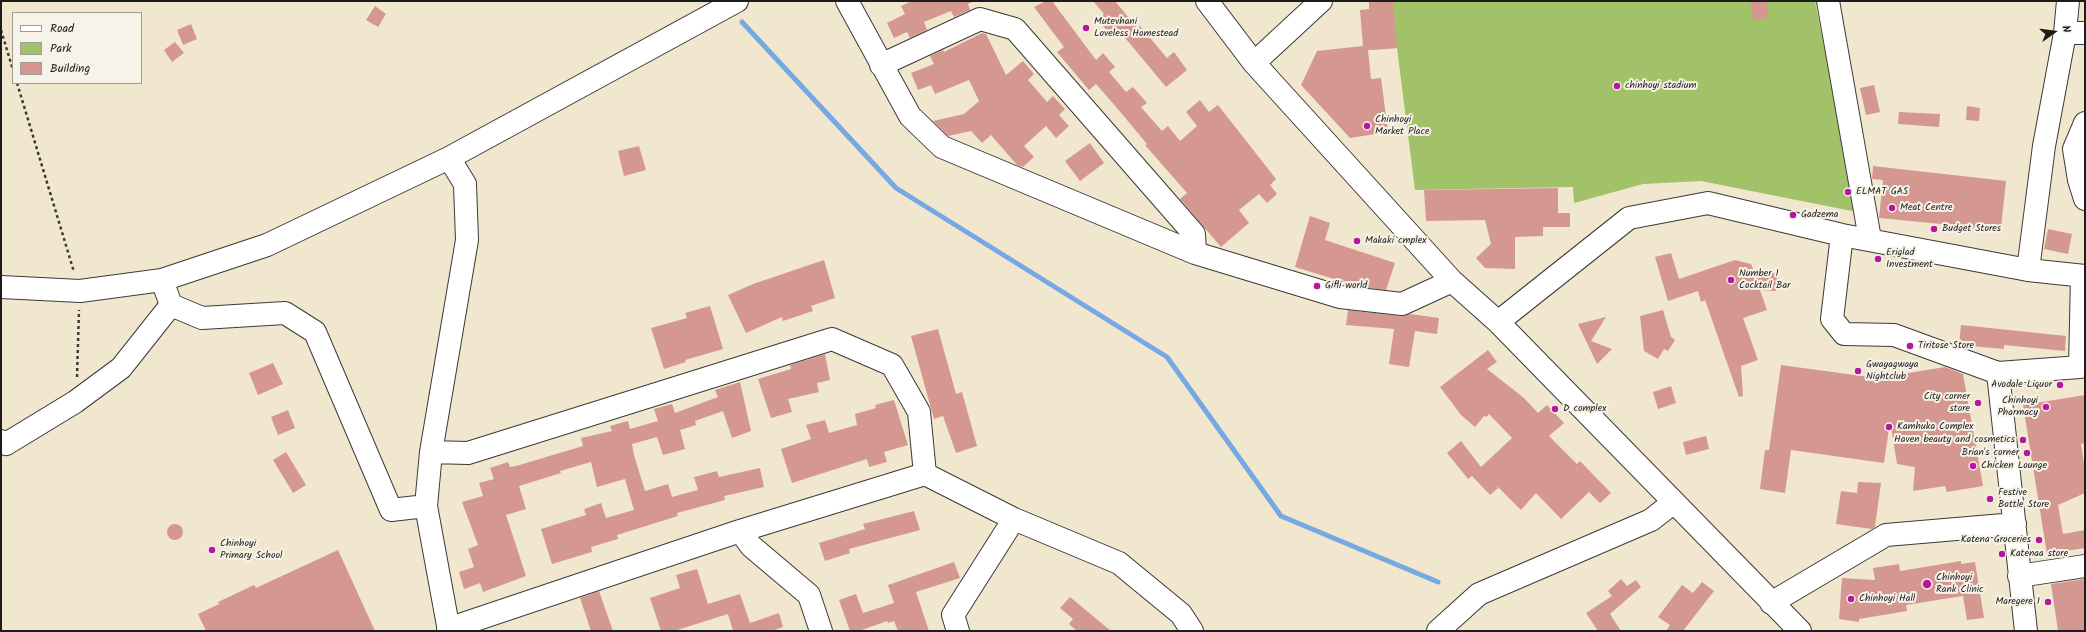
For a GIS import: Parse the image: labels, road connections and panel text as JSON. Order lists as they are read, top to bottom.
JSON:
{
  "places": [
    "Mutevhani Loveless Homestead",
    "chinhoyi stadium",
    "Chinhoyi Market Place",
    "ELMAT GAS",
    "Meat Centre",
    "Gadzema",
    "Budget Stores",
    "Makaki cmplex",
    "Eriglad Investment",
    "Number 1 Cocktail Bar",
    "Gifli world",
    "Tiritose Store",
    "Gwayagwaya Nightclub",
    "Avodale Liquor",
    "City corner store",
    "Chinhoyi Pharmacy",
    "D complex",
    "Kamhuka Complex",
    "Haven beauty and cosmetics",
    "Brian's corner",
    "Chicken Lounge",
    "Festive Bottle Store",
    "Katena Groceries",
    "Chinhoyi Primary School",
    "Katenaa store",
    "Chinhoyi Rank Clinic",
    "Chinhoyi Hall",
    "Maregere 1"
  ],
  "legend": ["Road", "Park", "Building"],
  "north": "right"
}
